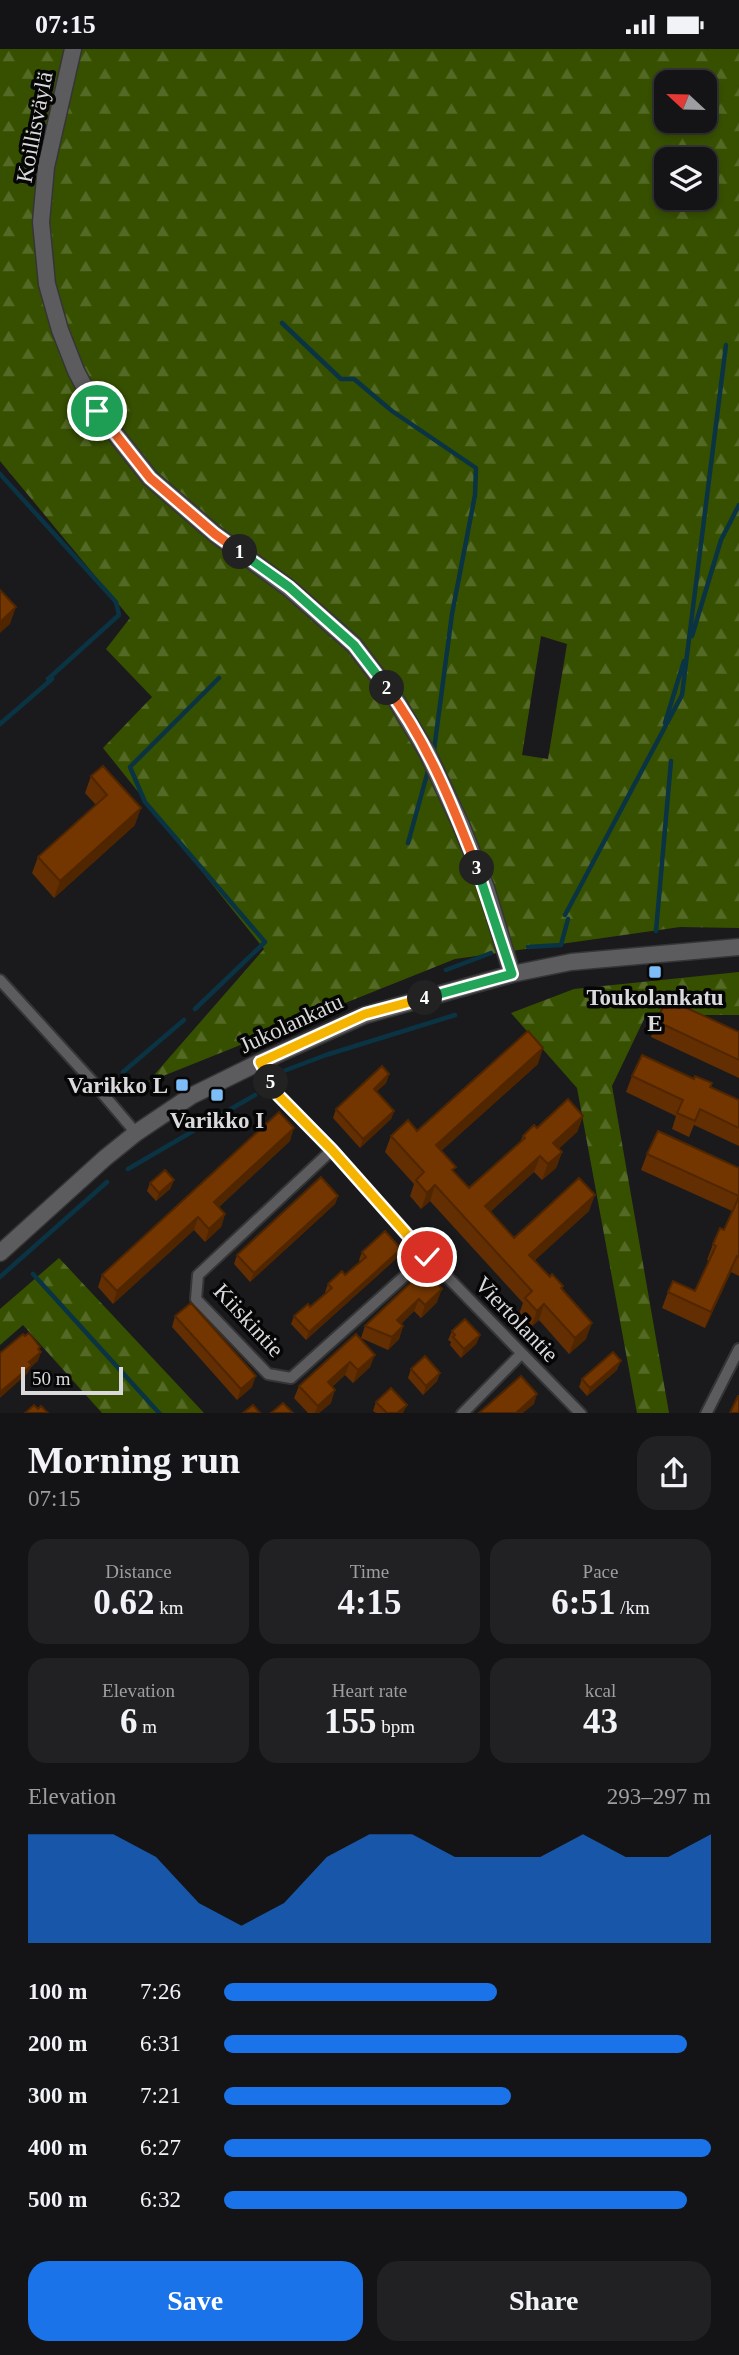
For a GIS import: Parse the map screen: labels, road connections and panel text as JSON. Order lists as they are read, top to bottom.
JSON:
{
  "streets": {
    "street": [
      "Koillisväylä",
      "Jukolankatu",
      "Viertolantie",
      "Kiiskintie"
    ]
  },
  "crossings": [
    ["Koillisväylä", "Jukolankatu"],
    ["Jukolankatu", "Viertolantie"],
    ["Viertolantie", "Kiiskintie"]
  ],
  "places": {
    "transit": ["Toukolankatu E", "Varikko L", "Varikko I"]
  },
  "scale_bar": "50 m",
  "north": "left",
  "page": {
    "status": "07:15",
    "pins": [
      "1",
      "2",
      "3",
      "4",
      "5"
    ],
    "scale": "50 m",
    "heading": ["Morning run", "07:15"],
    "stats": [
      ["Distance", "0.62 km"],
      ["Time", "4:15"],
      ["Pace", "6:51 /km"],
      ["Elevation", "6 m"],
      ["Heart rate", "155 bpm"],
      ["kcal", "43"]
    ],
    "chart": ["Elevation", "293–297 m"],
    "list": [
      {
        "name": "100 m",
        "note": "7:26"
      },
      {
        "name": "200 m",
        "note": "6:31"
      },
      {
        "name": "300 m",
        "note": "7:21"
      },
      {
        "name": "400 m",
        "note": "6:27"
      },
      {
        "name": "500 m",
        "note": "6:32"
      }
    ],
    "buttons": ["Save", "Share"]
  }
}
